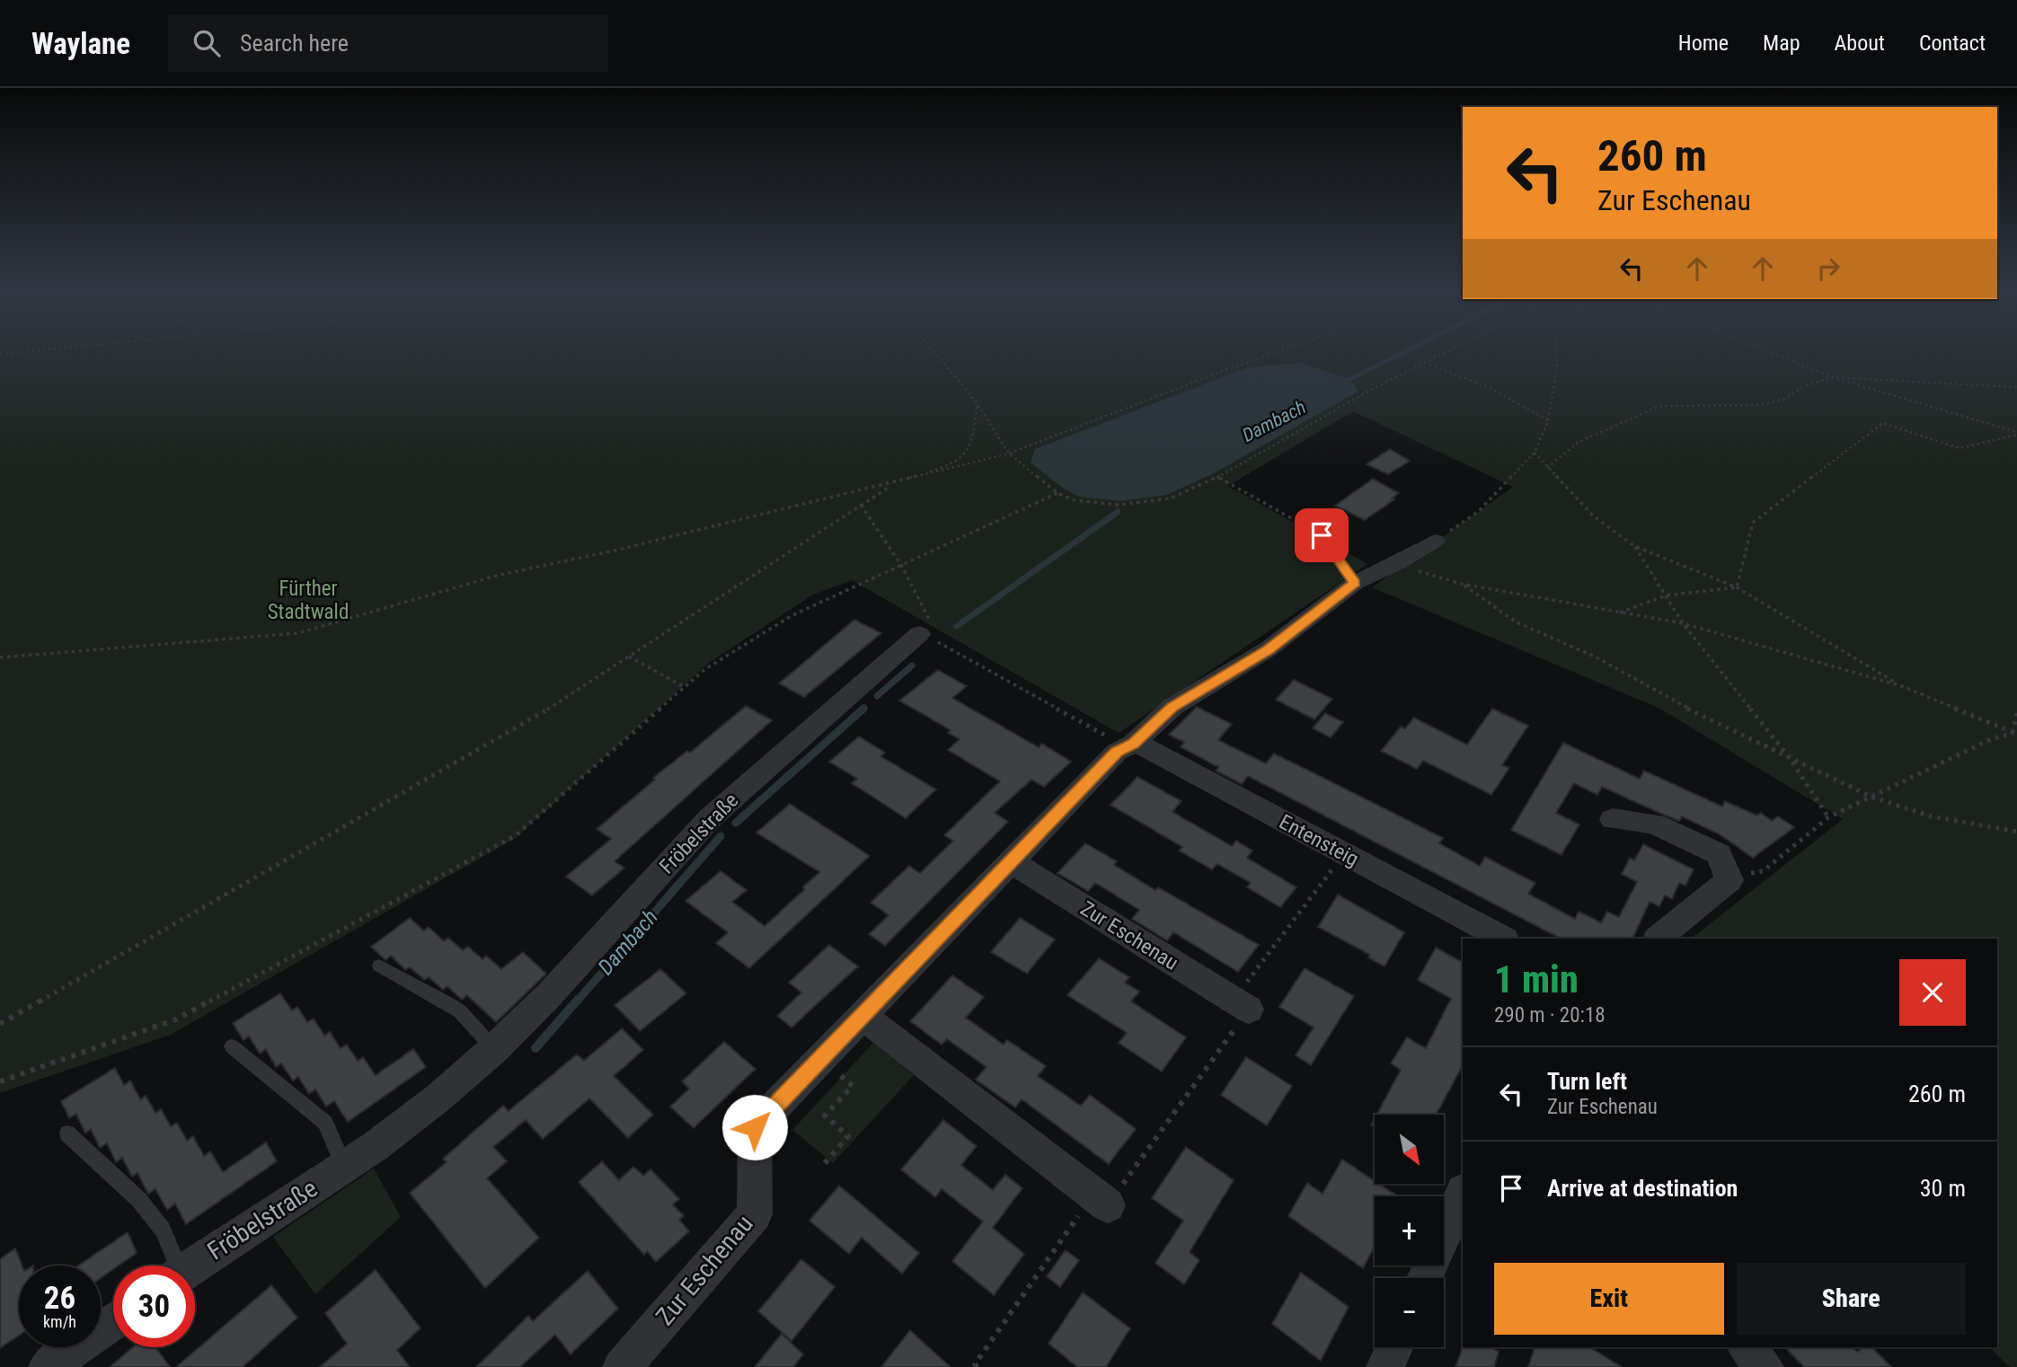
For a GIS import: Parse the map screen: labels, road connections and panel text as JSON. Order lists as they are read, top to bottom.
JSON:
{
  "streets": {
    "street": ["Fröbelstraße", "Entensteig", "Zur Eschenau"]
  },
  "crossings": [
    ["Entensteig", "Zur Eschenau"]
  ],
  "water": ["Dambach"],
  "parks": ["Fürther Stadtwald"],
  "north": "bottom right",
  "page": {
    "header": "Waylane",
    "search": "Search here",
    "nav": [
      "Home",
      "Map",
      "About",
      "Contact"
    ],
    "turn": ["260 m", "Zur Eschenau"],
    "heading": ["1 min", "290 m · 20:18"],
    "list": [
      {
        "name": "Turn left",
        "note": "Zur Eschenau",
        "value": "260 m"
      },
      {
        "name": "Arrive at destination",
        "value": "30 m"
      }
    ],
    "map_buttons": ["+", "−"],
    "buttons": ["Exit", "Share"],
    "speed": "26 km/h",
    "limit": "30"
  }
}
